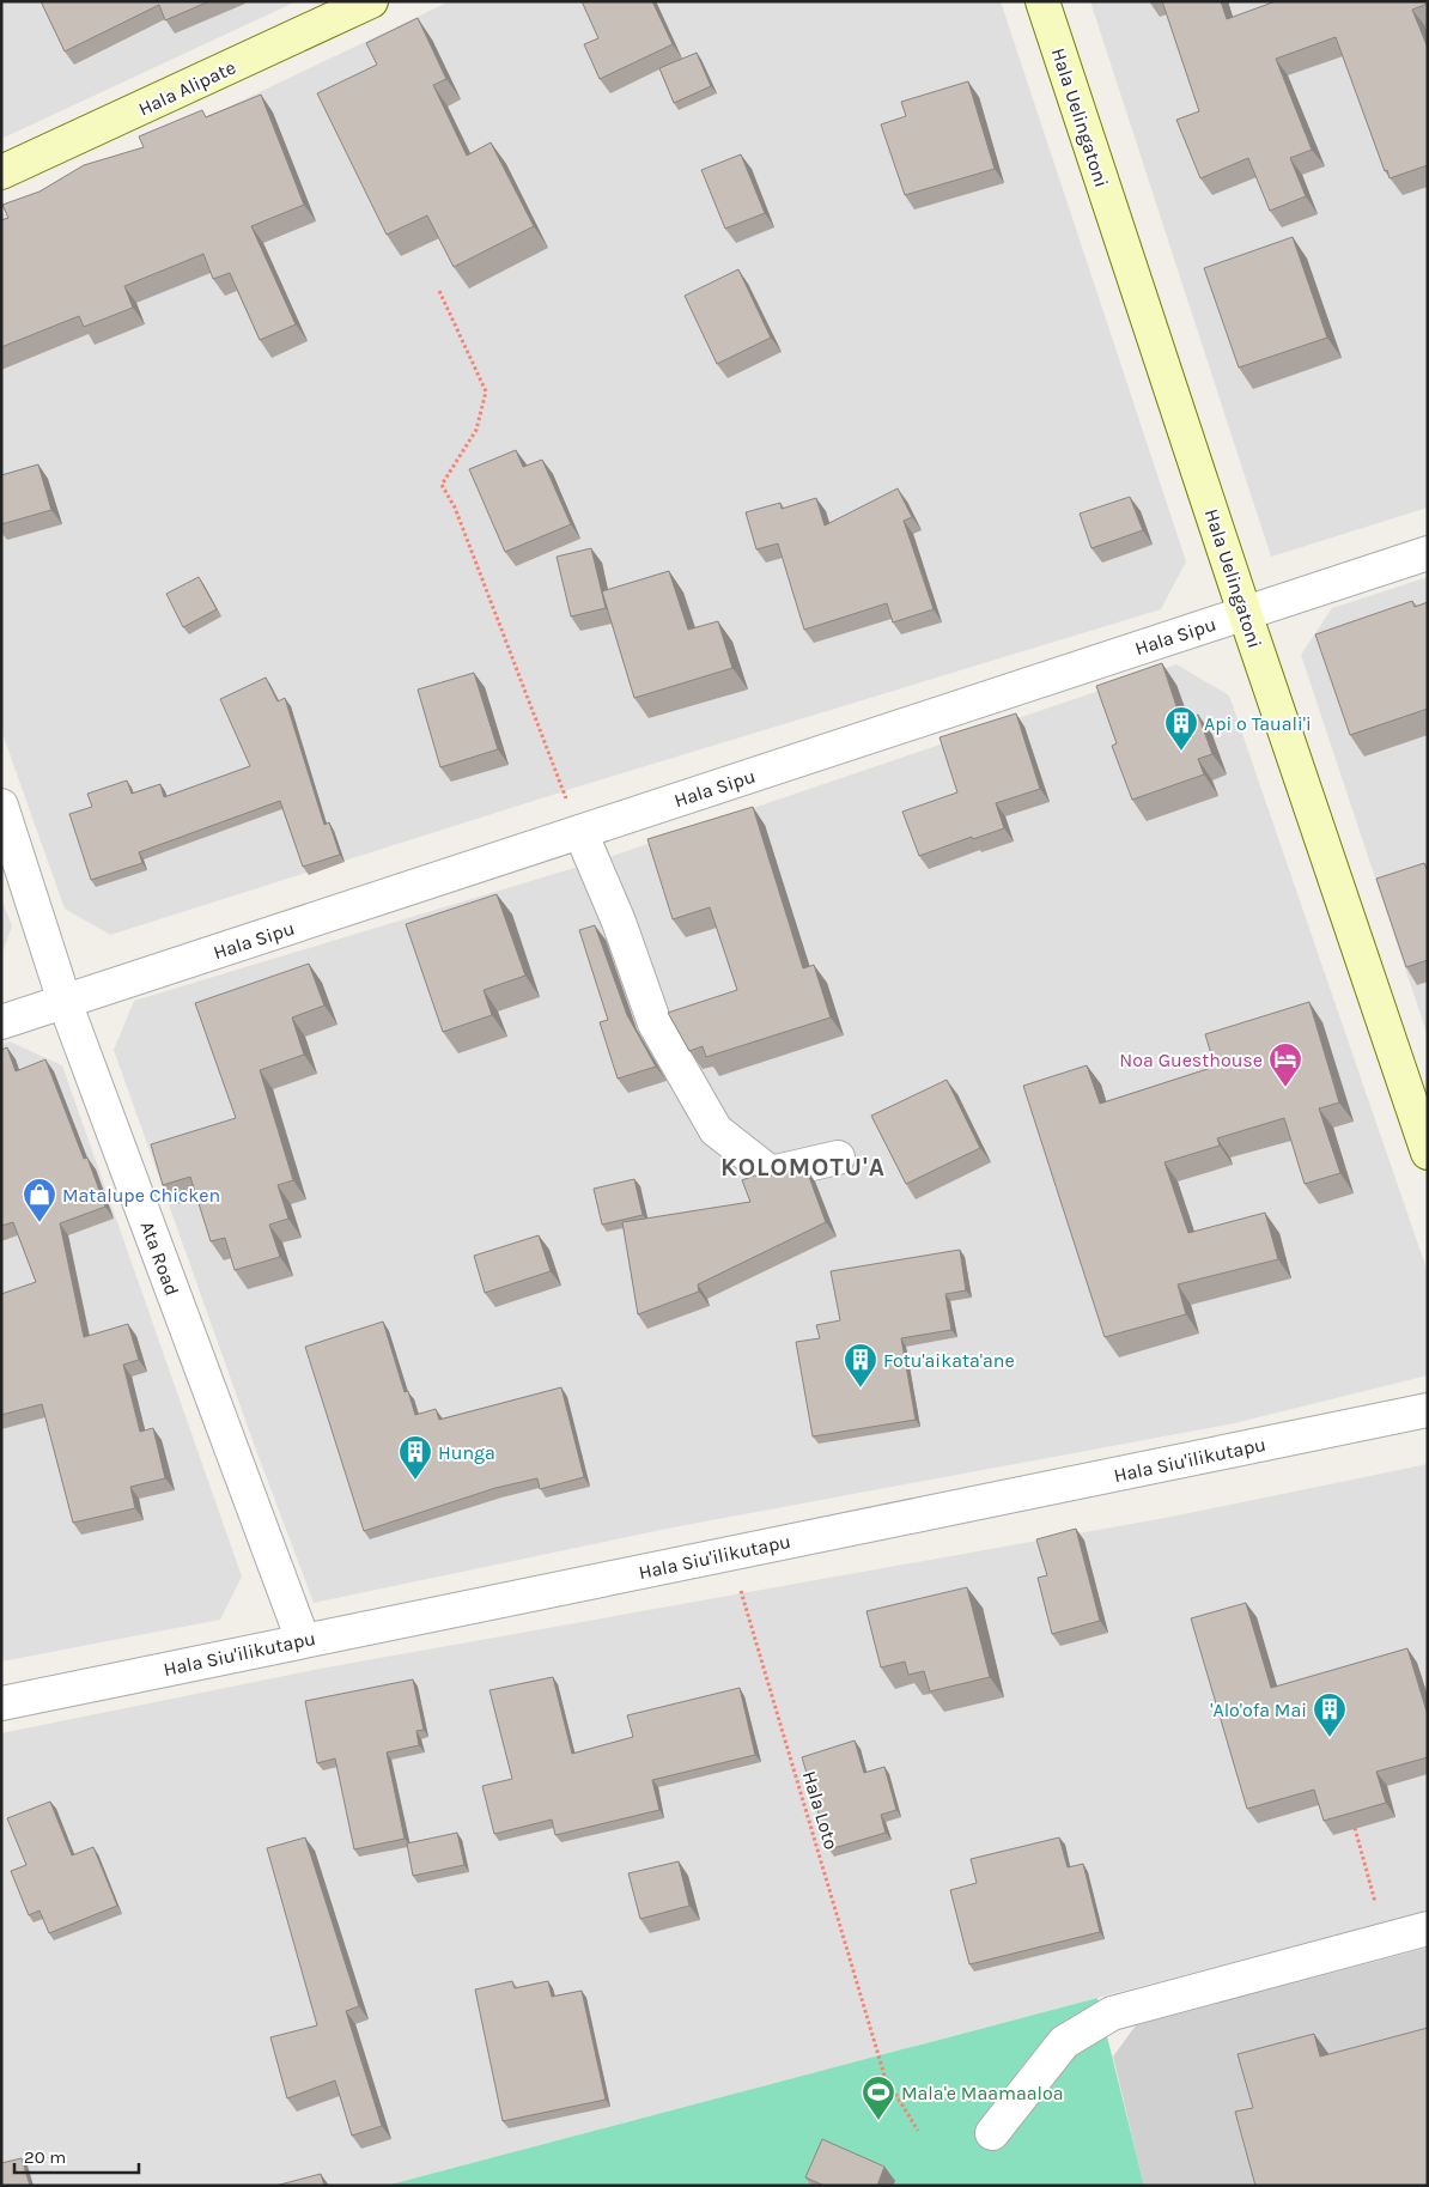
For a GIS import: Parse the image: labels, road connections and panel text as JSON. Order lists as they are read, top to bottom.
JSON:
{
  "streets": {
    "street": [
      "Hala Alipate",
      "Hala Uelingatoni",
      "Hala Sipu",
      "Ata Road",
      "Hala Siu'ilikutapu"
    ],
    "path": ["Hala Loto"]
  },
  "crossings": [
    ["Hala Uelingatoni", "Hala Sipu"],
    ["Hala Sipu", "Ata Road"],
    ["Ata Road", "Hala Siu'ilikutapu"],
    ["Hala Siu'ilikutapu", "Hala Loto"]
  ],
  "districts": ["KOLOMOTU'A"],
  "places": {
    "building": [
      "Api o Tauali'i",
      "Fotu'aikata'ane",
      "Hunga",
      "'Alo'ofa Mai"
    ],
    "hotel": ["Noa Guesthouse"],
    "shop": ["Matalupe Chicken"],
    "sports": ["Mala'e Maamaaloa"]
  },
  "scale_bar": "20 m"
}
